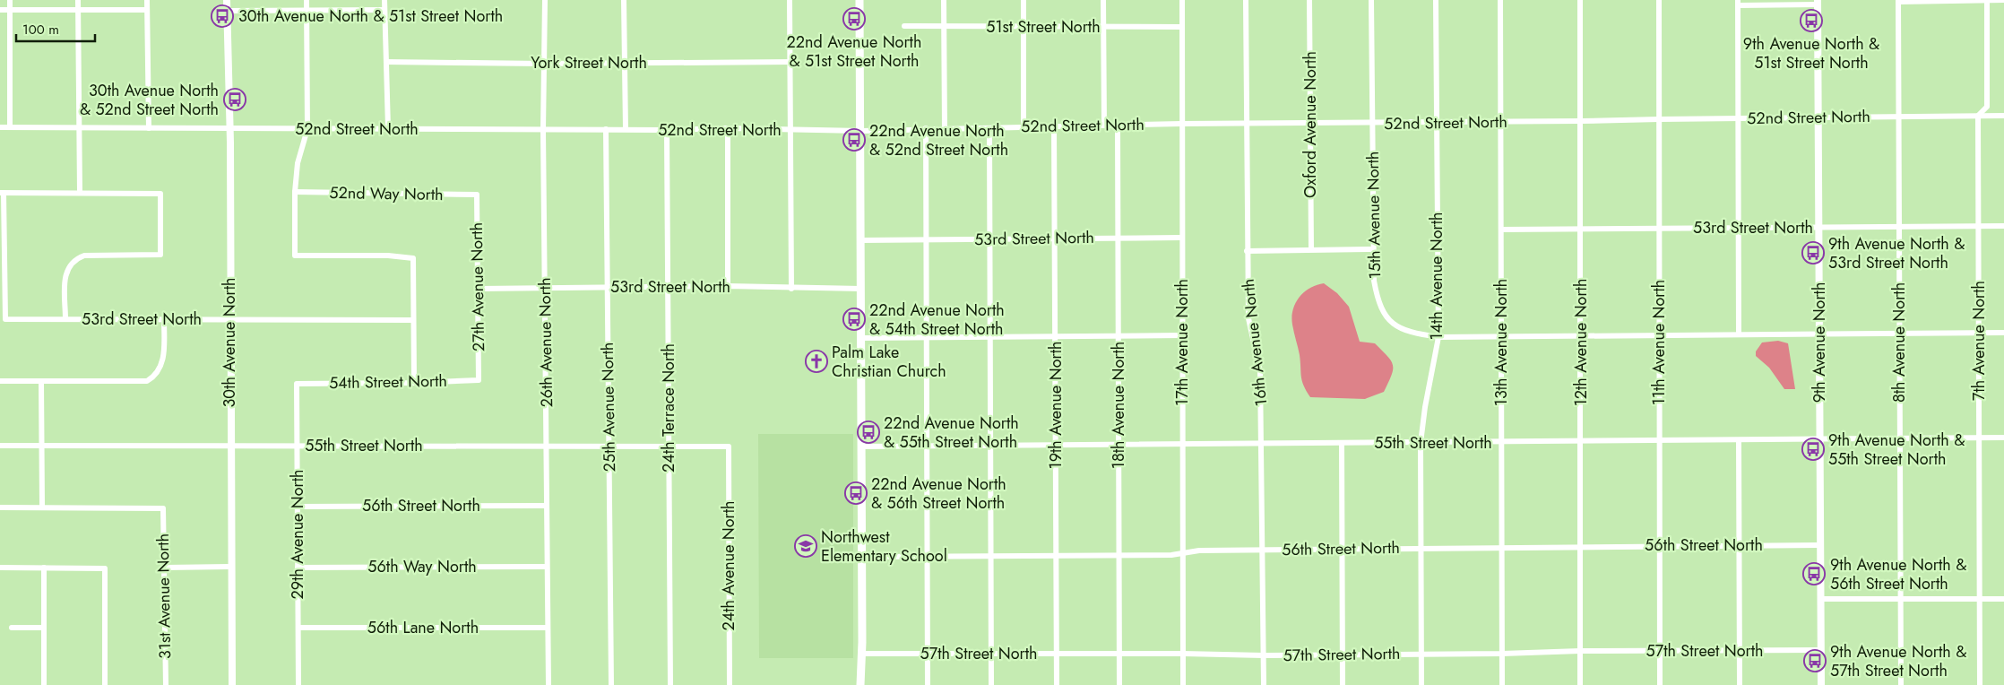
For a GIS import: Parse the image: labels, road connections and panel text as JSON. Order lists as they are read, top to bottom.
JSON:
{
  "streets": {
    "street": [
      "51st Street North",
      "York Street North",
      "52nd Street North",
      "Oxford Avenue North",
      "52nd Way North",
      "15th Avenue North",
      "53rd Street North",
      "14th Avenue North",
      "27th Avenue North",
      "7th Avenue North",
      "30th Avenue North",
      "26th Avenue North",
      "17th Avenue North",
      "16th Avenue North",
      "13th Avenue North",
      "12th Avenue North",
      "11th Avenue North",
      "9th Avenue North",
      "8th Avenue North",
      "54th Street North",
      "19th Avenue North",
      "18th Avenue North",
      "25th Avenue North",
      "24th Terrace North",
      "55th Street North",
      "56th Street North",
      "29th Avenue North",
      "24th Avenue North",
      "56th Way North",
      "31st Avenue North",
      "56th Lane North",
      "57th Street North"
    ]
  },
  "crossings": [
    ["51st Street North", "17th Avenue North"],
    ["York Street North", "26th Avenue North"],
    ["52nd Street North", "Oxford Avenue North"],
    ["52nd Street North", "15th Avenue North"],
    ["52nd Street North", "14th Avenue North"],
    ["52nd Street North", "7th Avenue North"],
    ["52nd Street North", "30th Avenue North"],
    ["52nd Street North", "26th Avenue North"],
    ["52nd Street North", "17th Avenue North"],
    ["52nd Street North", "16th Avenue North"],
    ["52nd Street North", "13th Avenue North"],
    ["52nd Street North", "12th Avenue North"],
    ["52nd Street North", "11th Avenue North"],
    ["52nd Street North", "9th Avenue North"],
    ["52nd Street North", "8th Avenue North"],
    ["52nd Street North", "19th Avenue North"],
    ["52nd Street North", "18th Avenue North"],
    ["52nd Street North", "25th Avenue North"],
    ["52nd Street North", "24th Terrace North"],
    ["52nd Way North", "27th Avenue North"],
    ["15th Avenue North", "14th Avenue North"],
    ["53rd Street North", "27th Avenue North"],
    ["53rd Street North", "7th Avenue North"],
    ["53rd Street North", "30th Avenue North"],
    ["53rd Street North", "26th Avenue North"],
    ["53rd Street North", "17th Avenue North"],
    ["53rd Street North", "13th Avenue North"],
    ["53rd Street North", "12th Avenue North"],
    ["53rd Street North", "11th Avenue North"],
    ["53rd Street North", "9th Avenue North"],
    ["53rd Street North", "8th Avenue North"],
    ["53rd Street North", "19th Avenue North"],
    ["53rd Street North", "18th Avenue North"],
    ["53rd Street North", "25th Avenue North"],
    ["53rd Street North", "24th Terrace North"],
    ["14th Avenue North", "55th Street North"],
    ["14th Avenue North", "56th Street North"],
    ["14th Avenue North", "57th Street North"],
    ["27th Avenue North", "54th Street North"],
    ["7th Avenue North", "55th Street North"],
    ["30th Avenue North", "55th Street North"],
    ["26th Avenue North", "55th Street North"],
    ["26th Avenue North", "56th Street North"],
    ["26th Avenue North", "56th Way North"],
    ["26th Avenue North", "56th Lane North"],
    ["17th Avenue North", "55th Street North"],
    ["17th Avenue North", "56th Street North"],
    ["17th Avenue North", "57th Street North"],
    ["16th Avenue North", "55th Street North"],
    ["16th Avenue North", "56th Street North"],
    ["16th Avenue North", "57th Street North"],
    ["13th Avenue North", "55th Street North"],
    ["13th Avenue North", "56th Street North"],
    ["13th Avenue North", "57th Street North"],
    ["12th Avenue North", "55th Street North"],
    ["12th Avenue North", "56th Street North"],
    ["12th Avenue North", "57th Street North"],
    ["11th Avenue North", "55th Street North"],
    ["11th Avenue North", "56th Street North"],
    ["11th Avenue North", "57th Street North"],
    ["9th Avenue North", "55th Street North"],
    ["9th Avenue North", "56th Street North"],
    ["9th Avenue North", "57th Street North"],
    ["8th Avenue North", "55th Street North"],
    ["54th Street North", "29th Avenue North"],
    ["19th Avenue North", "55th Street North"],
    ["19th Avenue North", "56th Street North"],
    ["19th Avenue North", "57th Street North"],
    ["18th Avenue North", "55th Street North"],
    ["18th Avenue North", "56th Street North"],
    ["18th Avenue North", "57th Street North"],
    ["25th Avenue North", "55th Street North"],
    ["24th Terrace North", "55th Street North"],
    ["55th Street North", "29th Avenue North"],
    ["55th Street North", "24th Avenue North"],
    ["56th Street North", "29th Avenue North"],
    ["29th Avenue North", "56th Way North"],
    ["29th Avenue North", "56th Lane North"]
  ],
  "places": {
    "bus stop": [
      "30th Avenue North & 51st Street North",
      "22nd Avenue North & 51st Street North",
      "9th Avenue North & 51st Street North",
      "30th Avenue North & 52nd Street North",
      "22nd Avenue North & 52nd Street North",
      "9th Avenue North & 53rd Street North",
      "22nd Avenue North & 54th Street North",
      "22nd Avenue North & 55th Street North",
      "9th Avenue North & 55th Street North",
      "22nd Avenue North & 56th Street North",
      "9th Avenue North & 56th Street North",
      "9th Avenue North & 57th Street North"
    ],
    "church": ["Palm Lake Christian Church"],
    "school or university": ["Northwest Elementary School"]
  },
  "scale_bar": "100 m"
}
